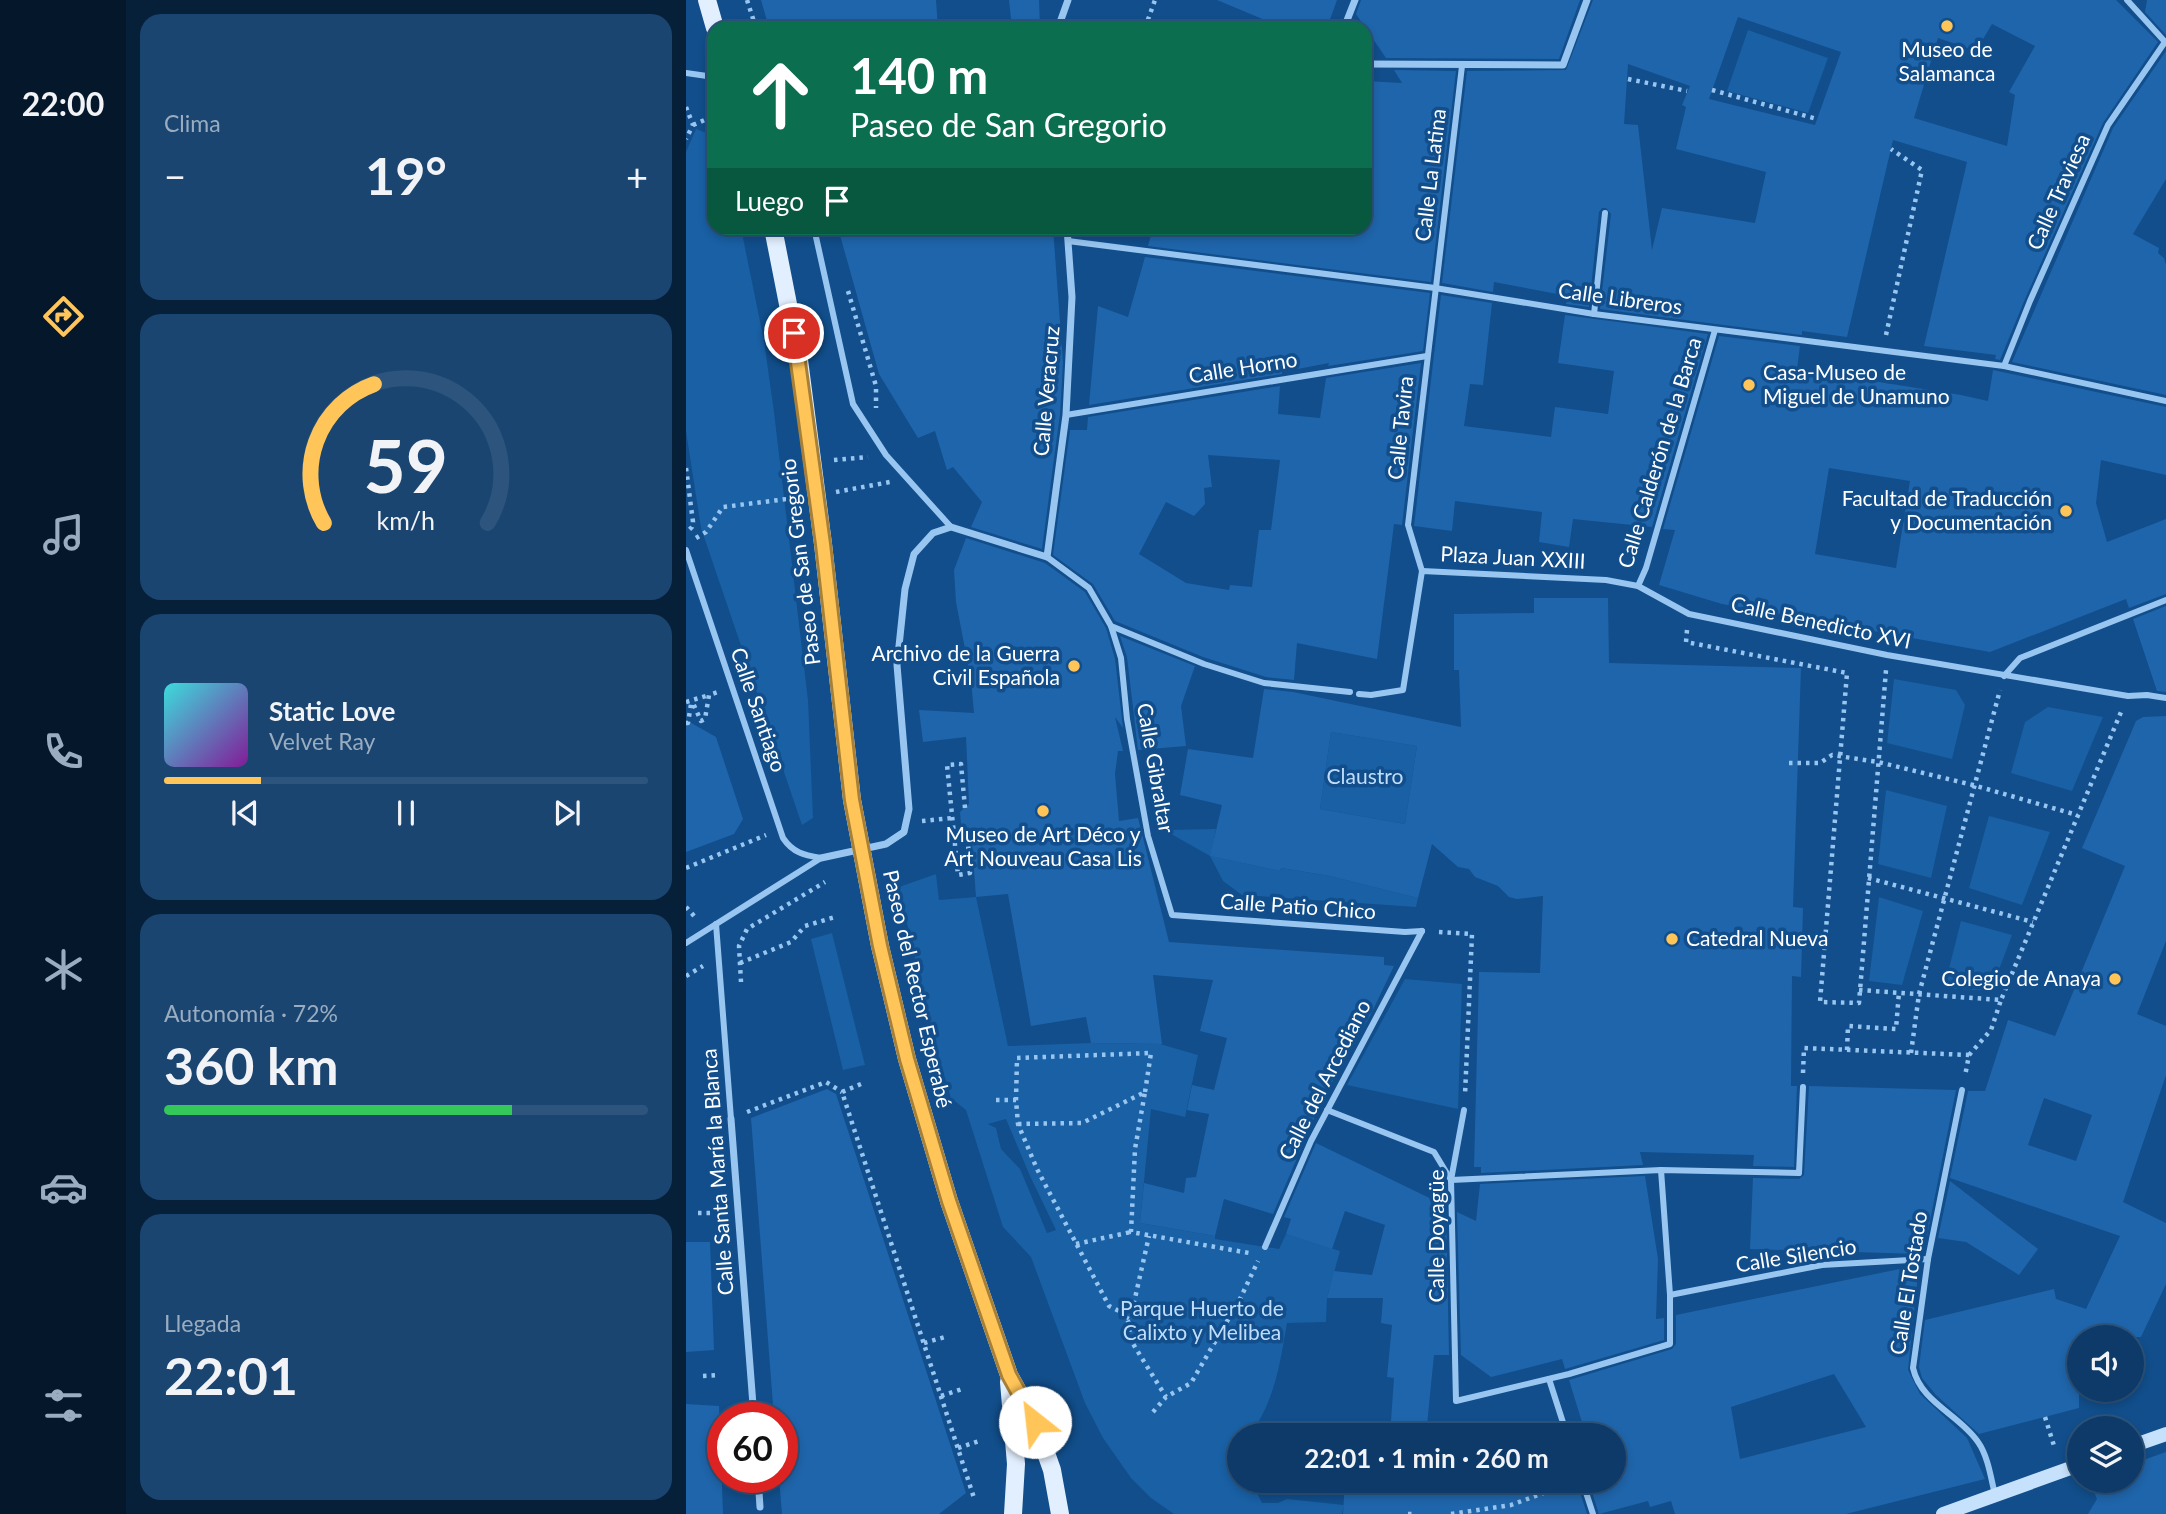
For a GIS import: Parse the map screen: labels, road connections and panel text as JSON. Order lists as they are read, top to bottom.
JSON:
{
  "streets": {
    "main road": ["Paseo de San Gregorio", "Paseo del Rector Esperabé"],
    "street": [
      "Calle La Latina",
      "Calle Traviesa",
      "Calle Libreros",
      "Calle Horno",
      "Calle Veracruz",
      "Calle Tavira",
      "Calle Calderón de la Barca",
      "Plaza Juan XXIII",
      "Calle Benedicto XVI",
      "Calle Santiago",
      "Calle Gibraltar",
      "Calle Patio Chico",
      "Calle del Arcediano",
      "Calle Santa María la Blanca",
      "Calle Doyagüe",
      "Calle Silencio",
      "Calle El Tostado"
    ]
  },
  "crossings": [
    ["Calle La Latina", "Calle Libreros"],
    ["Calle La Latina", "Calle Tavira"],
    ["Calle Traviesa", "Calle Libreros"],
    ["Calle Libreros", "Calle Veracruz"],
    ["Calle Libreros", "Calle Tavira"],
    ["Calle Libreros", "Calle Calderón de la Barca"],
    ["Calle Horno", "Calle Veracruz"],
    ["Calle Horno", "Calle Tavira"],
    ["Calle Veracruz", "Calle Gibraltar"],
    ["Calle Tavira", "Plaza Juan XXIII"],
    ["Calle Calderón de la Barca", "Plaza Juan XXIII"],
    ["Calle Calderón de la Barca", "Calle Benedicto XVI"],
    ["Plaza Juan XXIII", "Calle Benedicto XVI"],
    ["Paseo de San Gregorio", "Paseo del Rector Esperabé"],
    ["Calle Gibraltar", "Calle Patio Chico"],
    ["Calle Patio Chico", "Calle del Arcediano"],
    ["Calle Silencio", "Calle El Tostado"]
  ],
  "parks": ["Claustro", "Parque Huerto de Calixto y Melibea"],
  "places": [
    "Museo de Salamanca",
    "Casa-Museo de Miguel de Unamuno",
    "Facultad de Traducción y Documentación",
    "Archivo de la Guerra Civil Española",
    "Museo de Art Déco y Art Nouveau Casa Lis",
    "Catedral Nueva",
    "Colegio de Anaya"
  ],
  "page": {
    "tabs": "22:00",
    "tile": [
      "Clima",
      ["Autonomía · 72%", "360 km"],
      ["Llegada", "22:01"]
    ],
    "turn": ["140 m", "Paseo de San Gregorio"],
    "heat": ["−", "19°", "+"],
    "then": "Luego",
    "song": ["Static Love", "Velvet Ray"],
    "limit": "60",
    "trip": "22:01 · 1 min · 260 m",
    "gauge": ["59", "km/h"]
  }
}
